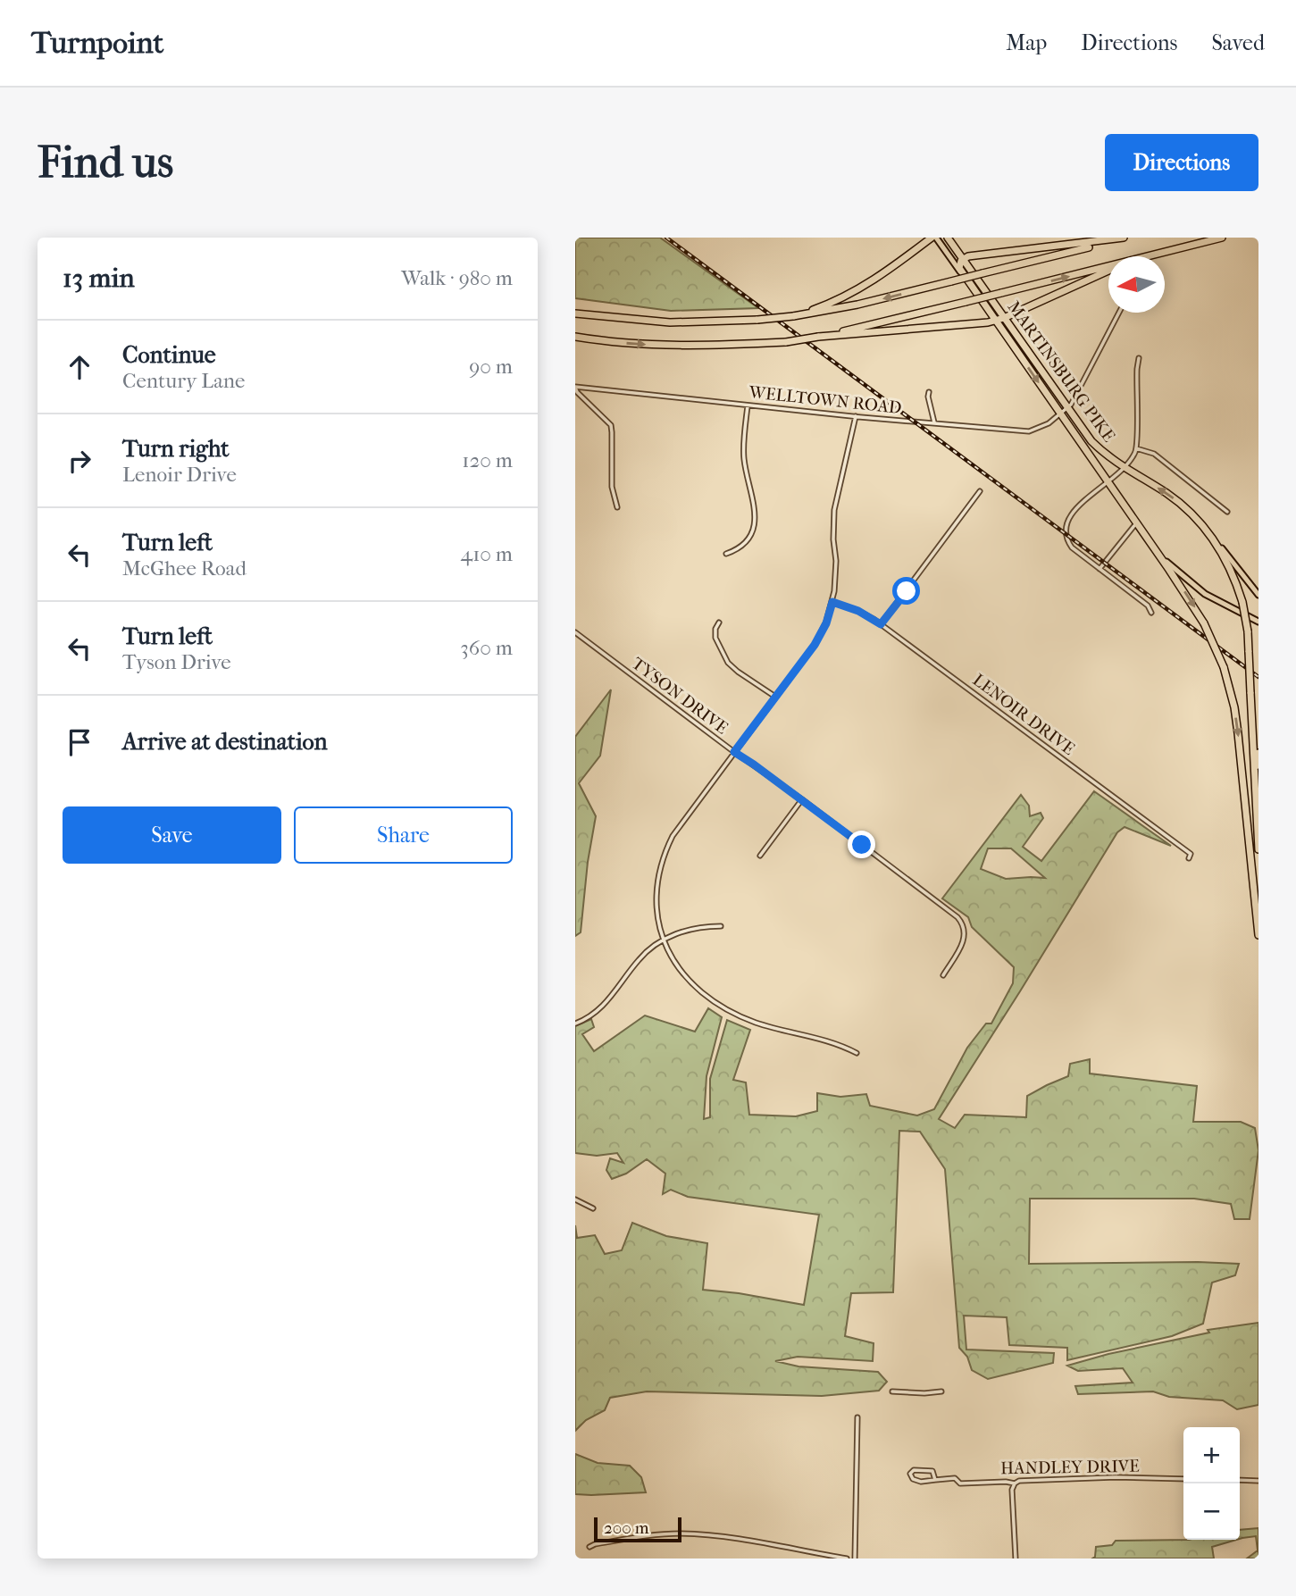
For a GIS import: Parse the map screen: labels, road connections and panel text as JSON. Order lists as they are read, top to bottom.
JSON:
{
  "streets": {
    "highway": ["MARTINSBURG PIKE"],
    "street": [
      "WELLTOWN ROAD",
      "TYSON DRIVE",
      "LENOIR DRIVE",
      "HANDLEY DRIVE"
    ]
  },
  "crossings": [
    ["MARTINSBURG PIKE", "WELLTOWN ROAD"]
  ],
  "scale_bar": "200 m",
  "north": "left",
  "page": {
    "header": "Turnpoint",
    "nav": ["Map", "Directions", "Saved"],
    "buttons": [
      "Directions",
      ["Save", "Share"]
    ],
    "title": "Find us",
    "heading": ["13 min", "Walk · 980 m"],
    "list": [
      ["Continue", "Century Lane", "90 m"],
      ["Turn right", "Lenoir Drive", "120 m"],
      ["Turn left", "McGhee Road", "410 m"],
      ["Turn left", "Tyson Drive", "360 m"],
      "Arrive at destination"
    ],
    "map_buttons": ["+", "−"],
    "scale": "200 m"
  }
}
